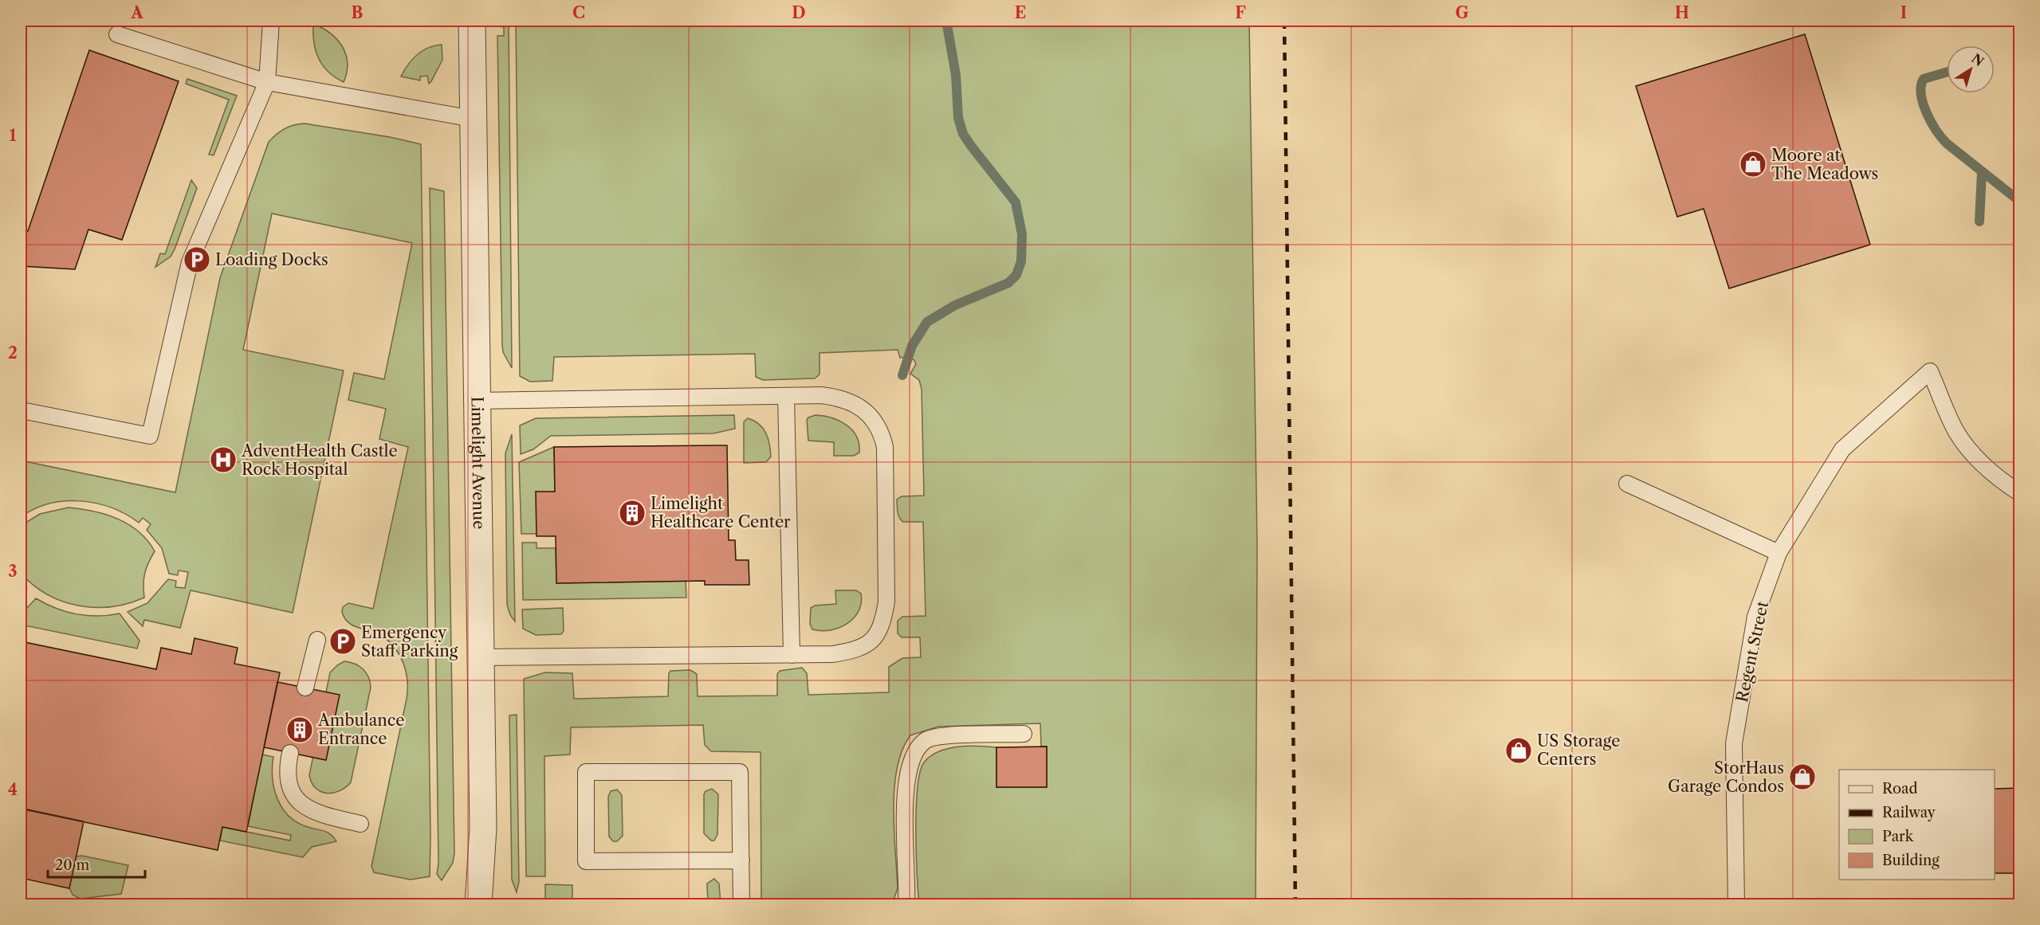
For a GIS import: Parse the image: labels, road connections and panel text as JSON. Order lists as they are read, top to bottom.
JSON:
{
  "streets": {
    "street": ["Limelight Avenue"],
    "lane": ["Regent Street"]
  },
  "places": {
    "shop": ["Moore at The Meadows", "US Storage Centers", "StorHaus Garage Condos"],
    "parking": ["Loading Docks", "Emergency Staff Parking"],
    "hospital": ["AdventHealth Castle Rock Hospital"],
    "building": ["Limelight Healthcare Center", "Ambulance Entrance"]
  },
  "legend": [
    "Road",
    "Railway",
    "Park",
    "Building"
  ],
  "scale_bar": "20 m",
  "north": "top right",
  "grid": {
    "columns": [
      "A",
      "B",
      "C",
      "D",
      "E",
      "F",
      "G",
      "H",
      "I"
    ],
    "rows": [
      "1",
      "2",
      "3",
      "4"
    ]
  }
}
